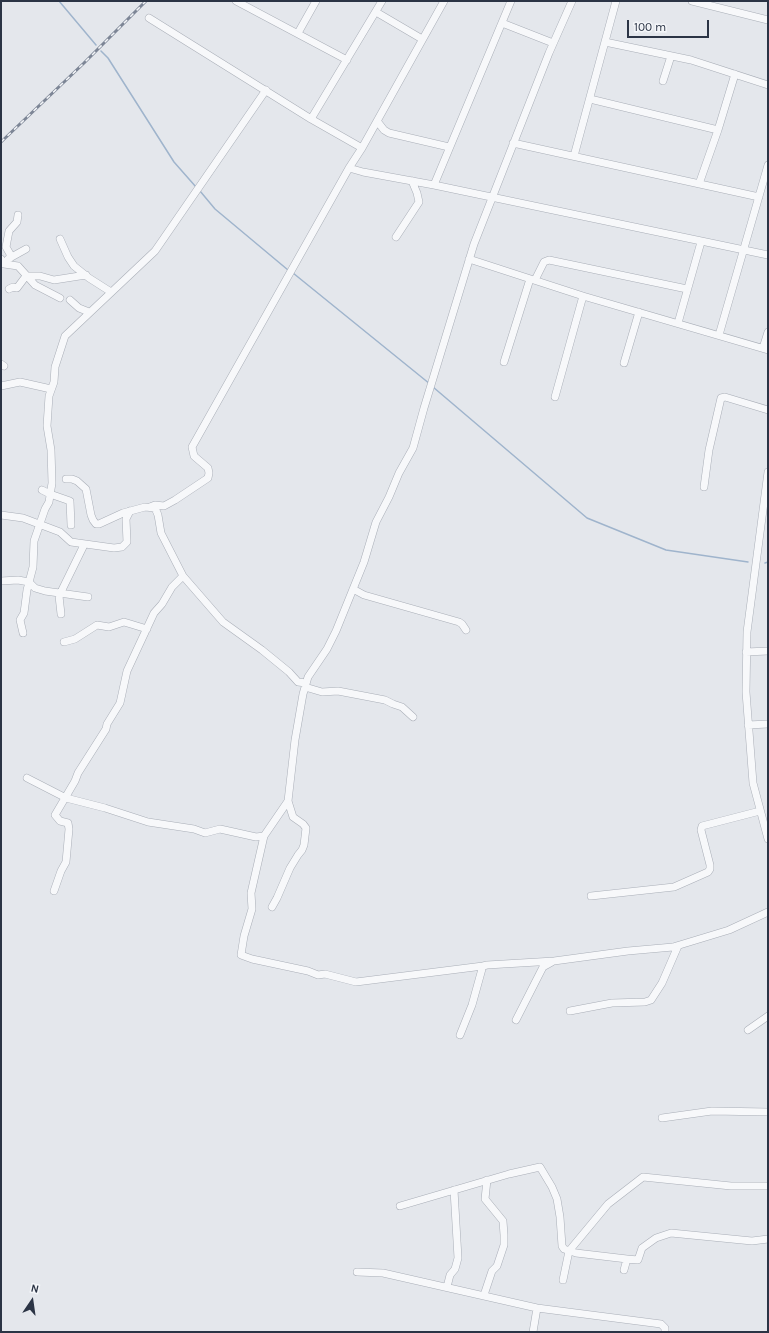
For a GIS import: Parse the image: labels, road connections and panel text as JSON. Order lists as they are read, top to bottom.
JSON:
{
  "scale_bar": "100 m",
  "north": "top"
}
